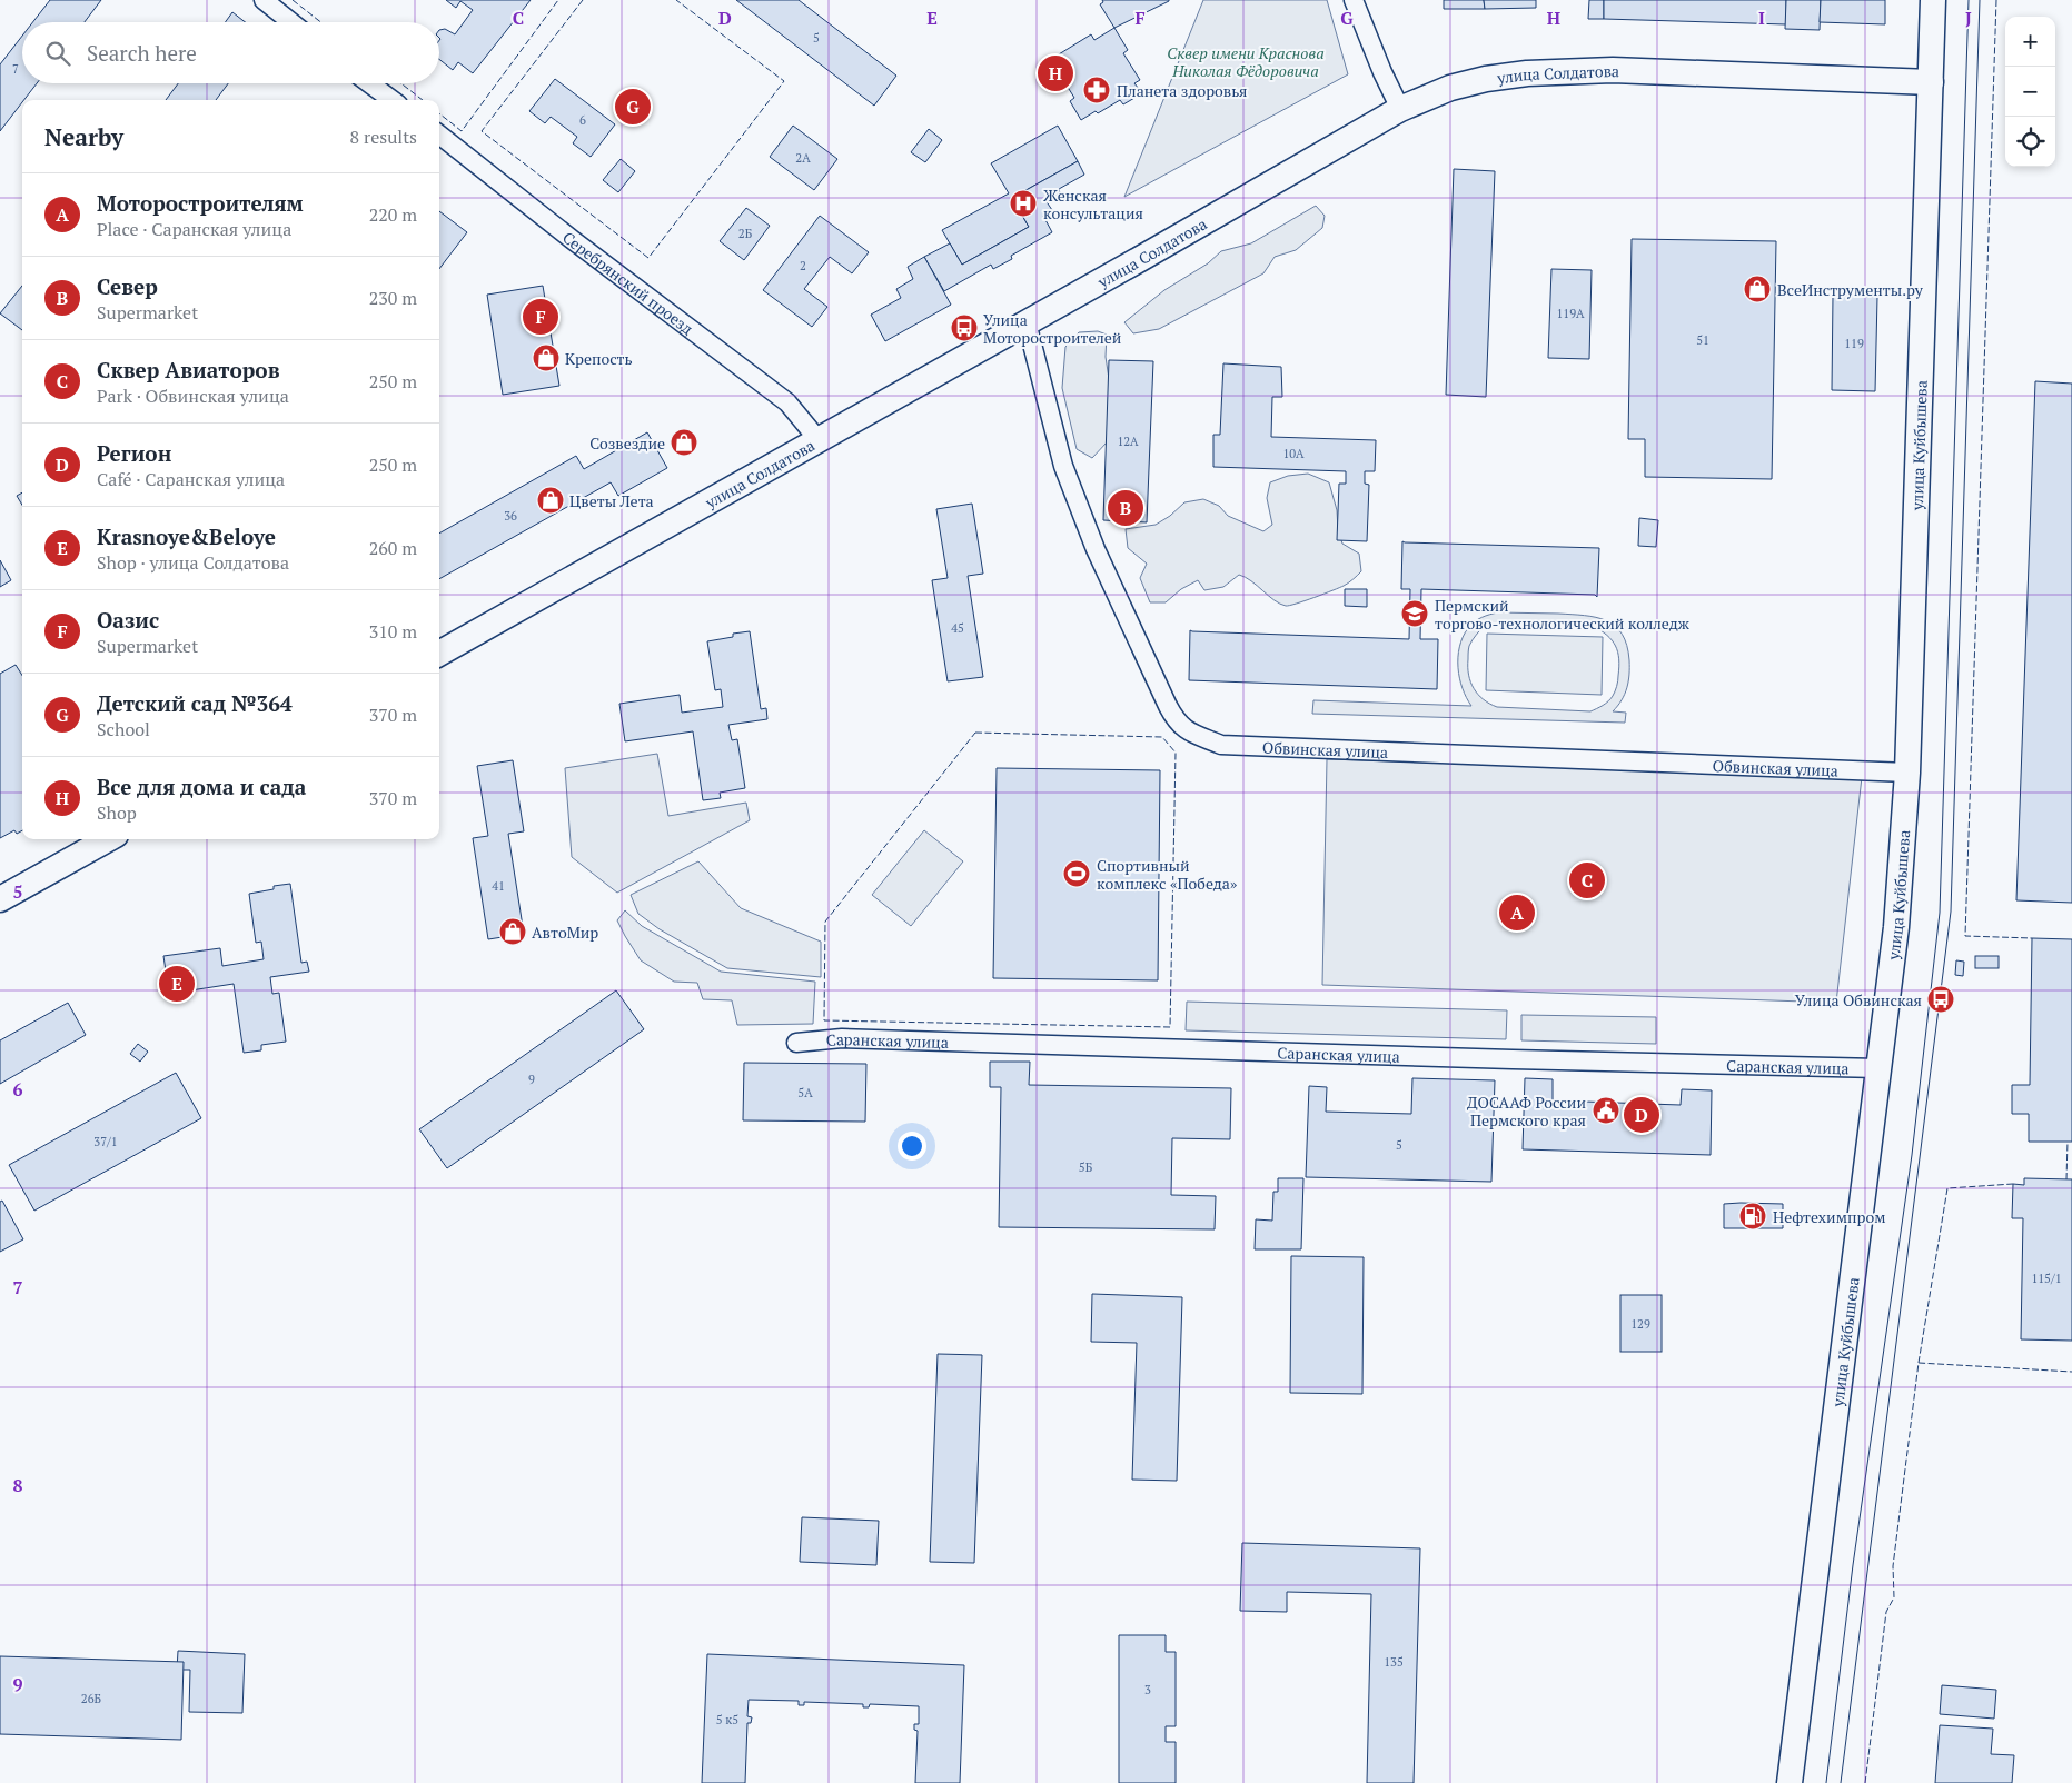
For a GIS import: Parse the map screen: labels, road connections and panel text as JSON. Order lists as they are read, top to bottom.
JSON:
{
  "streets": {
    "main road": ["улица Солдатова", "улица Куйбышева"],
    "street": ["Серебрянский проезд", "Обвинская улица", "Саранская улица"]
  },
  "crossings": [
    ["улица Солдатова", "Серебрянский проезд"],
    ["улица Солдатова", "улица Куйбышева"],
    ["улица Солдатова", "Обвинская улица"],
    ["улица Куйбышева", "Обвинская улица"],
    ["улица Куйбышева", "Саранская улица"]
  ],
  "parks": ["Сквер имени Краснова Николая Фёдоровича"],
  "places": {
    "pharmacy": ["Планета здоровья"],
    "hospital": ["Женская консультация"],
    "shop": [
      "ВсеИнструменты.ру",
      "Крепость",
      "Созвездие",
      "Цветы Лета",
      "АвтоМир"
    ],
    "bus stop": ["Улица Моторостроителей", "Улица Обвинская"],
    "school or university": ["Пермский торгово-технологический колледж"],
    "sports": ["Спортивный комплекс «Победа»"],
    "public building": ["ДОСААФ России Пермского края"],
    "fuel station": ["Нефтехимпром"]
  },
  "house_numbers": [
    "5",
    "7",
    "6",
    "2А",
    "2Б",
    "2",
    "119А",
    "51",
    "119",
    "12А",
    "10А",
    "36",
    "45",
    "41",
    "9",
    "5А",
    "37/1",
    "5",
    "5Б",
    "115/1",
    "129",
    "135",
    "3",
    "26Б",
    "5 к5"
  ],
  "page": {
    "map_buttons": ["+", "−"],
    "search": "Search here",
    "pins": [
      "H",
      "G",
      "F",
      "B",
      "C",
      "A",
      "E",
      "D"
    ],
    "heading": ["Nearby", "8 results"],
    "list": [
      {
        "mark": "A",
        "name": "Моторостроителям",
        "note": "Place · Саранская улица",
        "value": "220 m"
      },
      {
        "mark": "B",
        "name": "Север",
        "note": "Supermarket",
        "value": "230 m"
      },
      {
        "mark": "C",
        "name": "Сквер Авиаторов",
        "note": "Park · Обвинская улица",
        "value": "250 m"
      },
      {
        "mark": "D",
        "name": "Регион",
        "note": "Café · Саранская улица",
        "value": "250 m"
      },
      {
        "mark": "E",
        "name": "Krasnoye&Beloye",
        "note": "Shop · улица Солдатова",
        "value": "260 m"
      },
      {
        "mark": "F",
        "name": "Оазис",
        "note": "Supermarket",
        "value": "310 m"
      },
      {
        "mark": "G",
        "name": "Детский сад №364",
        "note": "School",
        "value": "370 m"
      },
      {
        "mark": "H",
        "name": "Все для дома и сада",
        "note": "Shop",
        "value": "370 m"
      }
    ]
  },
  "grid": {
    "columns": [
      "C",
      "D",
      "E",
      "F",
      "G",
      "H",
      "I",
      "J"
    ],
    "rows": [
      "5",
      "6",
      "7",
      "8",
      "9"
    ]
  }
}
